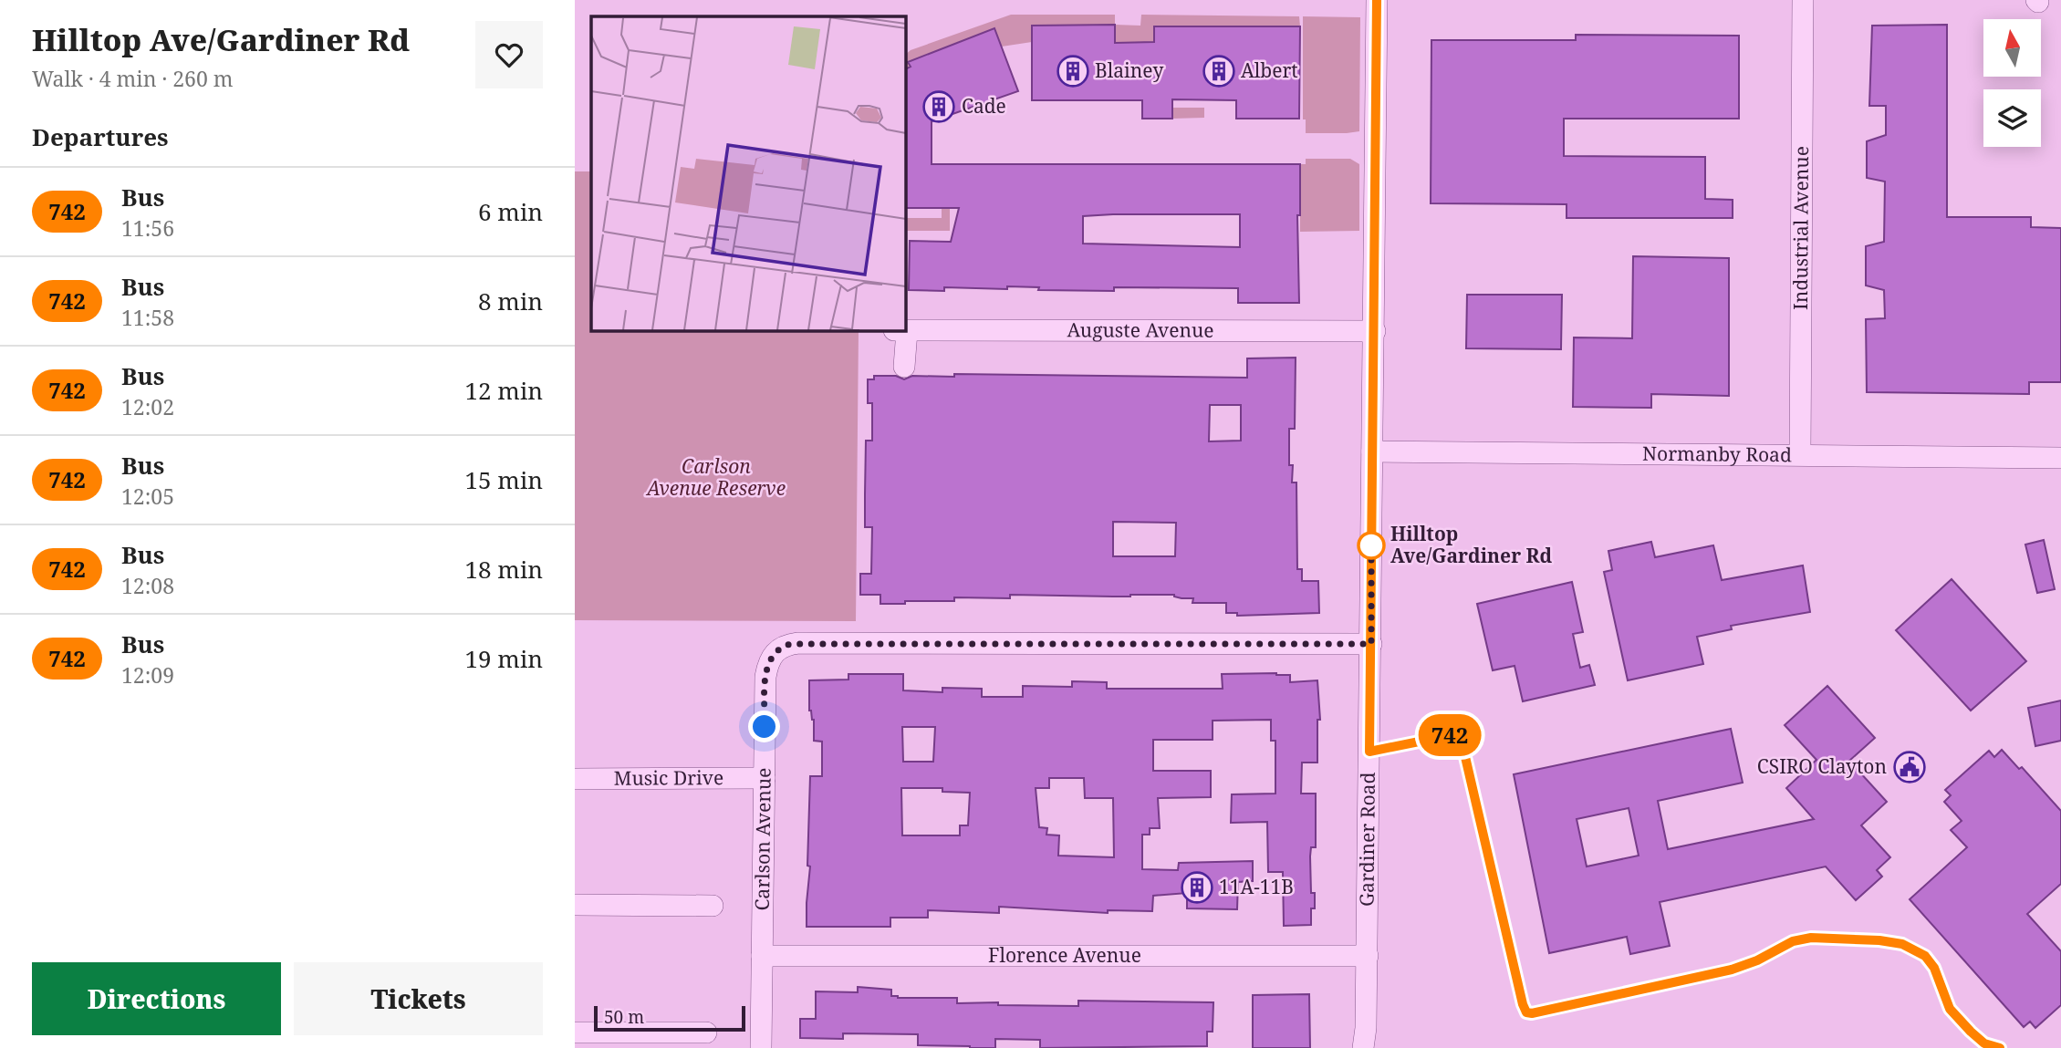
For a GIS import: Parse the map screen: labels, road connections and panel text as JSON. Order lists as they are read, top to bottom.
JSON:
{
  "streets": {
    "street": [
      "Industrial Avenue",
      "Auguste Avenue",
      "Normanby Road",
      "Music Drive",
      "Gardiner Road",
      "Carlson Avenue",
      "Florence Avenue"
    ]
  },
  "crossings": [
    ["Industrial Avenue", "Normanby Road"],
    ["Auguste Avenue", "Gardiner Road"],
    ["Normanby Road", "Gardiner Road"],
    ["Music Drive", "Carlson Avenue"],
    ["Gardiner Road", "Carlson Avenue"],
    ["Gardiner Road", "Florence Avenue"],
    ["Carlson Avenue", "Florence Avenue"]
  ],
  "parks": ["Carlson Avenue Reserve"],
  "places": {
    "building": [
      "Blainey",
      "Albert",
      "Cade",
      "11A-11B"
    ],
    "other": ["Hilltop Ave/Gardiner Rd"],
    "public building": ["CSIRO Clayton"]
  },
  "lines": ["bus line 742"],
  "scale_bar": "50 m",
  "north": "top",
  "page": {
    "heading": [
      ["Hilltop Ave/Gardiner Rd", "Walk · 4 min · 260 m"],
      "Departures"
    ],
    "on_map": "742",
    "list": [
      {
        "mark": "742",
        "name": "Bus",
        "note": "11:56",
        "value": "6 min"
      },
      {
        "mark": "742",
        "name": "Bus",
        "note": "11:58",
        "value": "8 min"
      },
      {
        "mark": "742",
        "name": "Bus",
        "note": "12:02",
        "value": "12 min"
      },
      {
        "mark": "742",
        "name": "Bus",
        "note": "12:05",
        "value": "15 min"
      },
      {
        "mark": "742",
        "name": "Bus",
        "note": "12:08",
        "value": "18 min"
      },
      {
        "mark": "742",
        "name": "Bus",
        "note": "12:09",
        "value": "19 min"
      }
    ],
    "buttons": ["Directions", "Tickets"],
    "scale": "50 m"
  }
}
